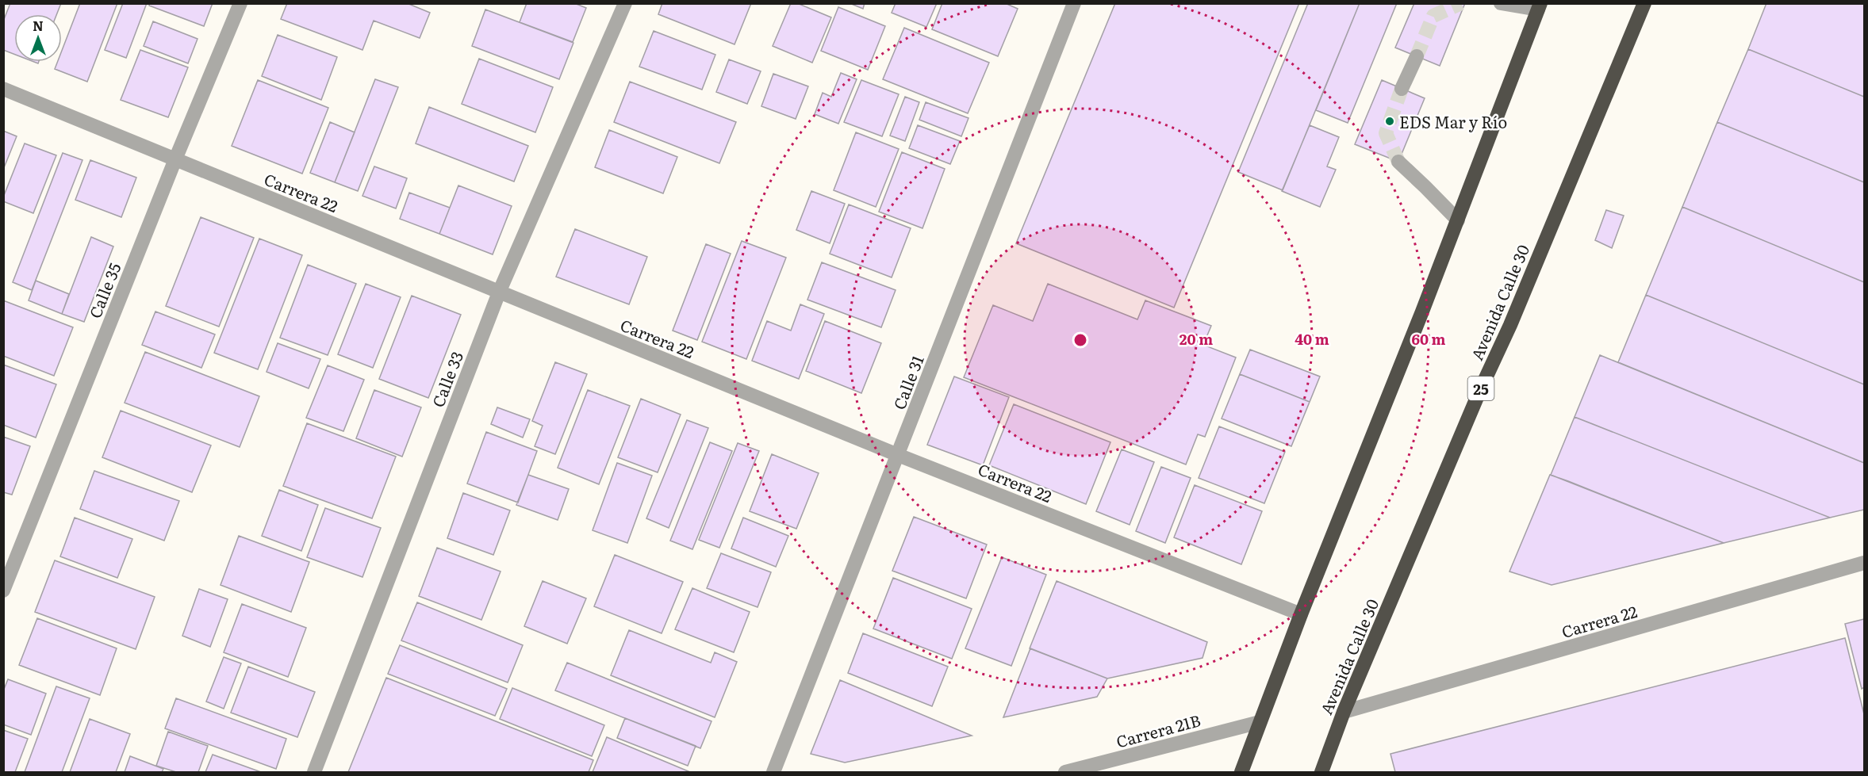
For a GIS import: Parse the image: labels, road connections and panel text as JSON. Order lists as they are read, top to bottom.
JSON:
{
  "streets": {
    "highway": ["Avenida Calle 30", "25"],
    "street": [
      "Carrera 22",
      "Calle 35",
      "Calle 33",
      "Calle 31",
      "Carrera 21B"
    ]
  },
  "crossings": [
    ["Carrera 22", "Calle 35"],
    ["Carrera 22", "Avenida Calle 30"],
    ["Carrera 22", "Calle 33"],
    ["Carrera 22", "Calle 31"]
  ],
  "places": ["EDS Mar y Río"],
  "north": "top",
  "rings": ["20 m", "40 m", "60 m"]
}
